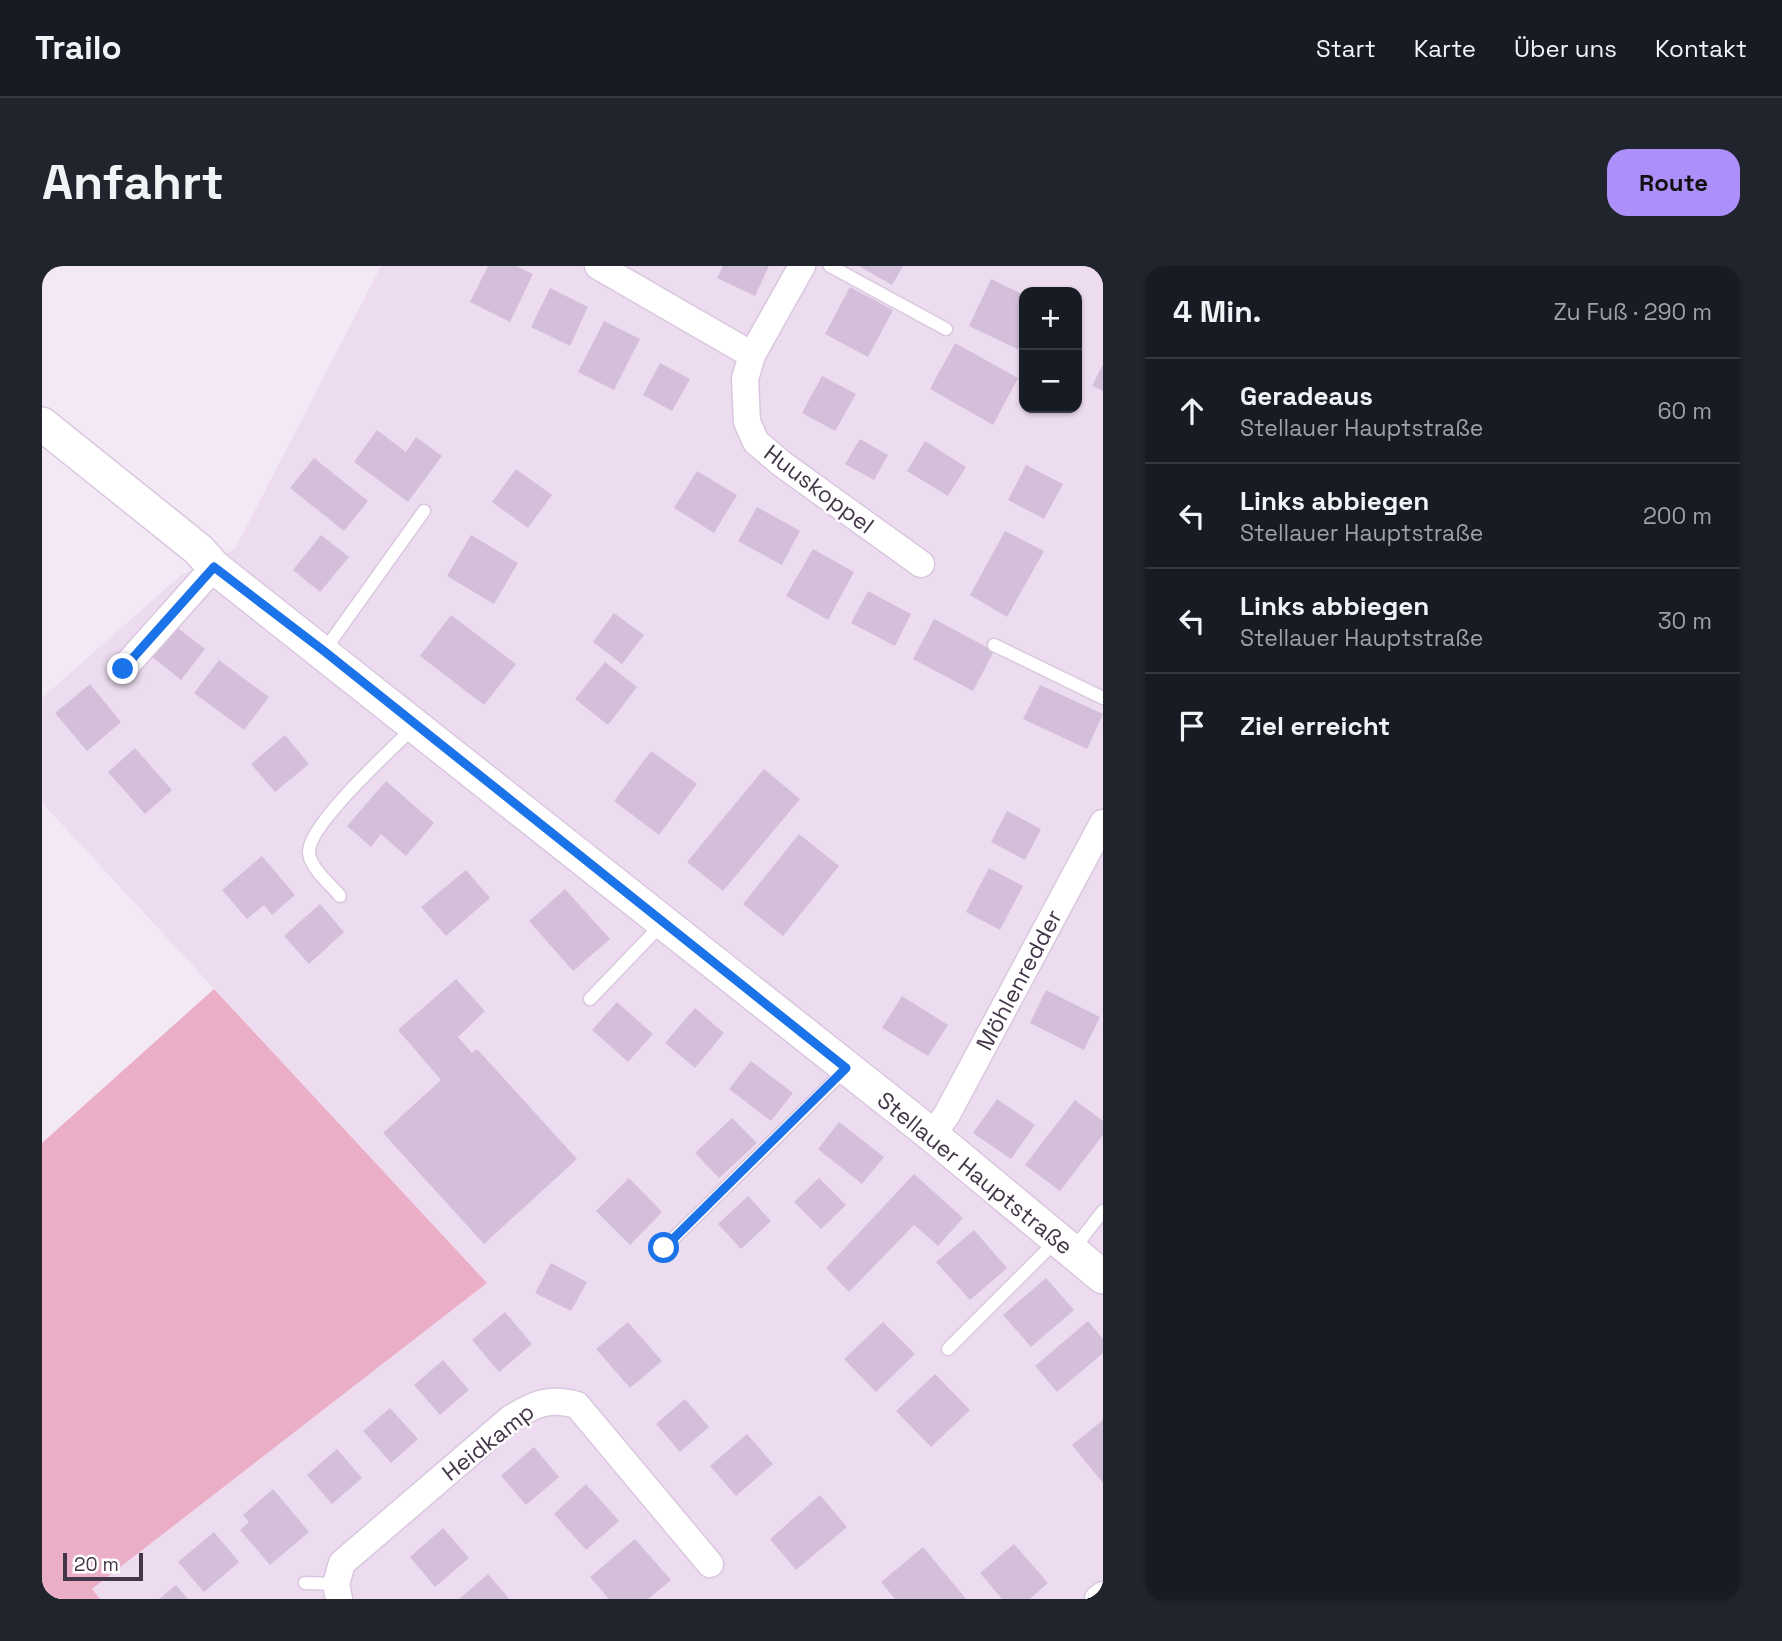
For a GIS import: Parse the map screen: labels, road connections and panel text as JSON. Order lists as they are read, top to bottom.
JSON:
{
  "streets": {
    "street": [
      "Huuskoppel",
      "Möhlenredder",
      "Stellauer Hauptstraße",
      "Heidkamp"
    ]
  },
  "crossings": [
    ["Möhlenredder", "Stellauer Hauptstraße"]
  ],
  "scale_bar": "20 m",
  "page": {
    "header": "Trailo",
    "nav": [
      "Start",
      "Karte",
      "Über uns",
      "Kontakt"
    ],
    "buttons": "Route",
    "title": "Anfahrt",
    "heading": ["4 Min.", "Zu Fuß · 290 m"],
    "map_buttons": ["+", "−"],
    "list": [
      ["Geradeaus", "Stellauer Hauptstraße", "60 m"],
      ["Links abbiegen", "Stellauer Hauptstraße", "200 m"],
      ["Links abbiegen", "Stellauer Hauptstraße", "30 m"],
      "Ziel erreicht"
    ],
    "scale": "20 m"
  }
}
